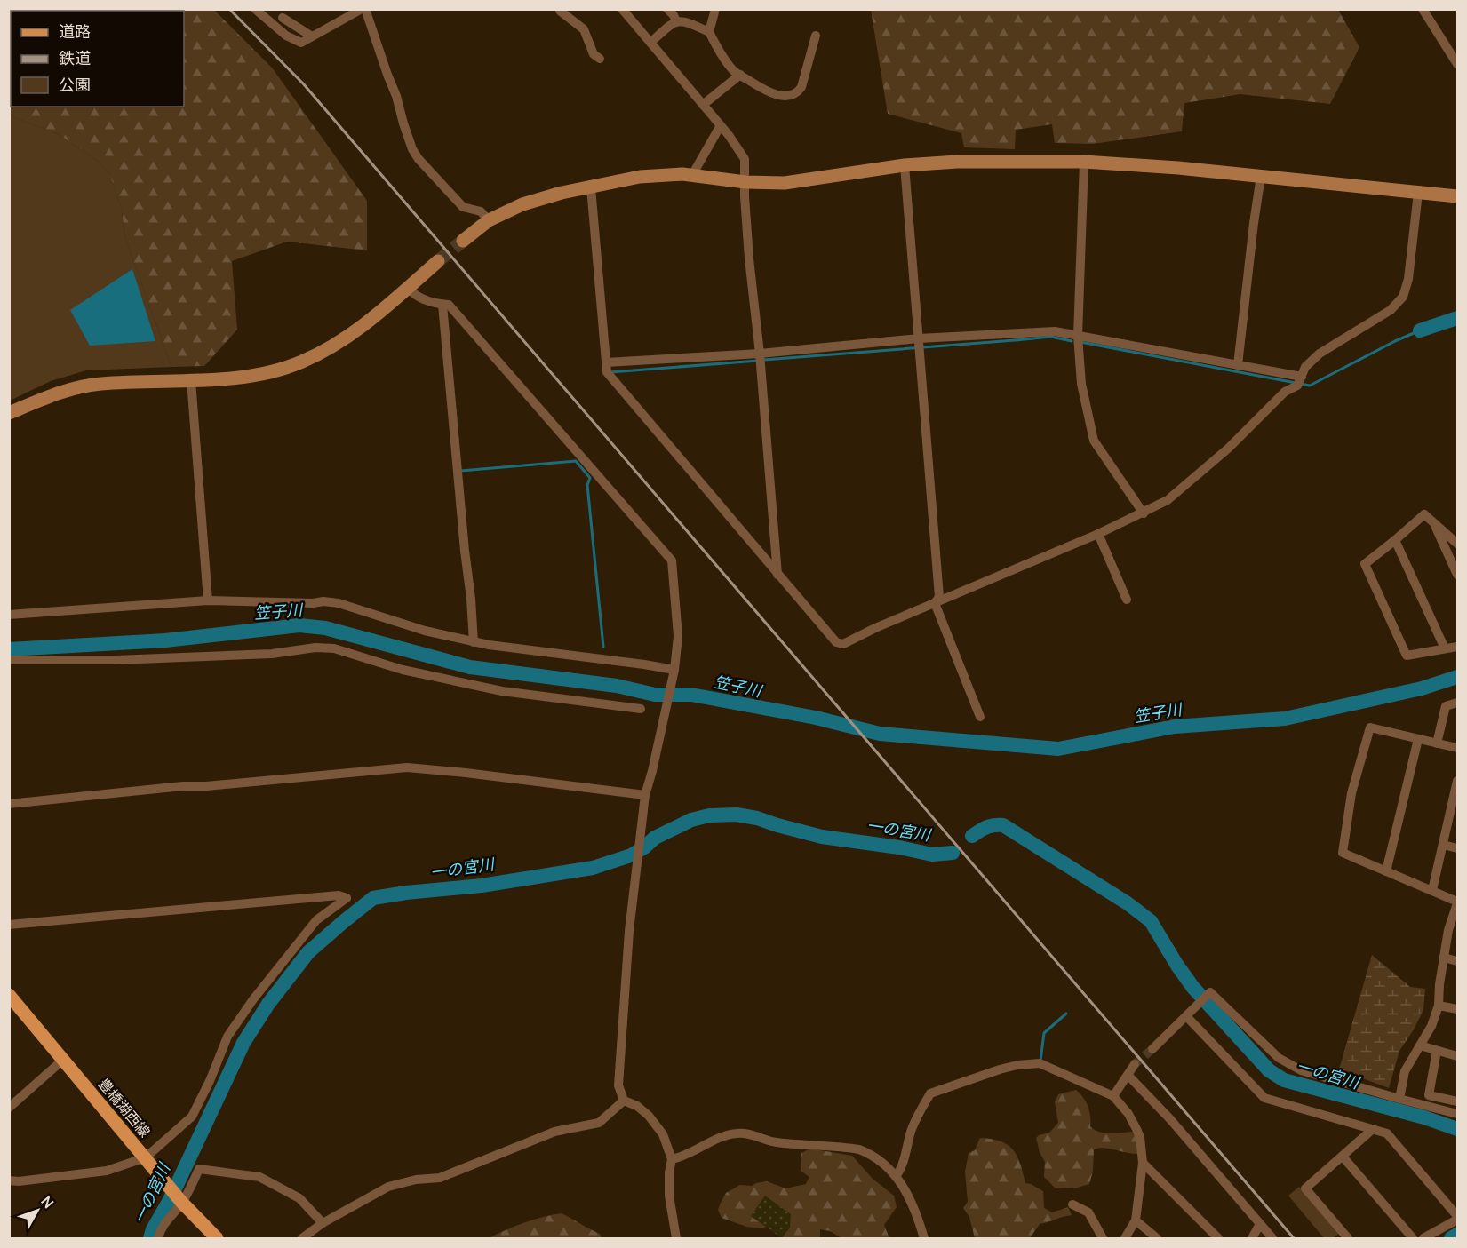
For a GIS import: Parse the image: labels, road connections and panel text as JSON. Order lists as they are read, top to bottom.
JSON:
{
  "streets": {
    "main road": ["豊橋湖西線"]
  },
  "water": ["笠子川", "一の宮川"],
  "legend": ["道路", "鉄道", "公園"],
  "north": "top right"
}
